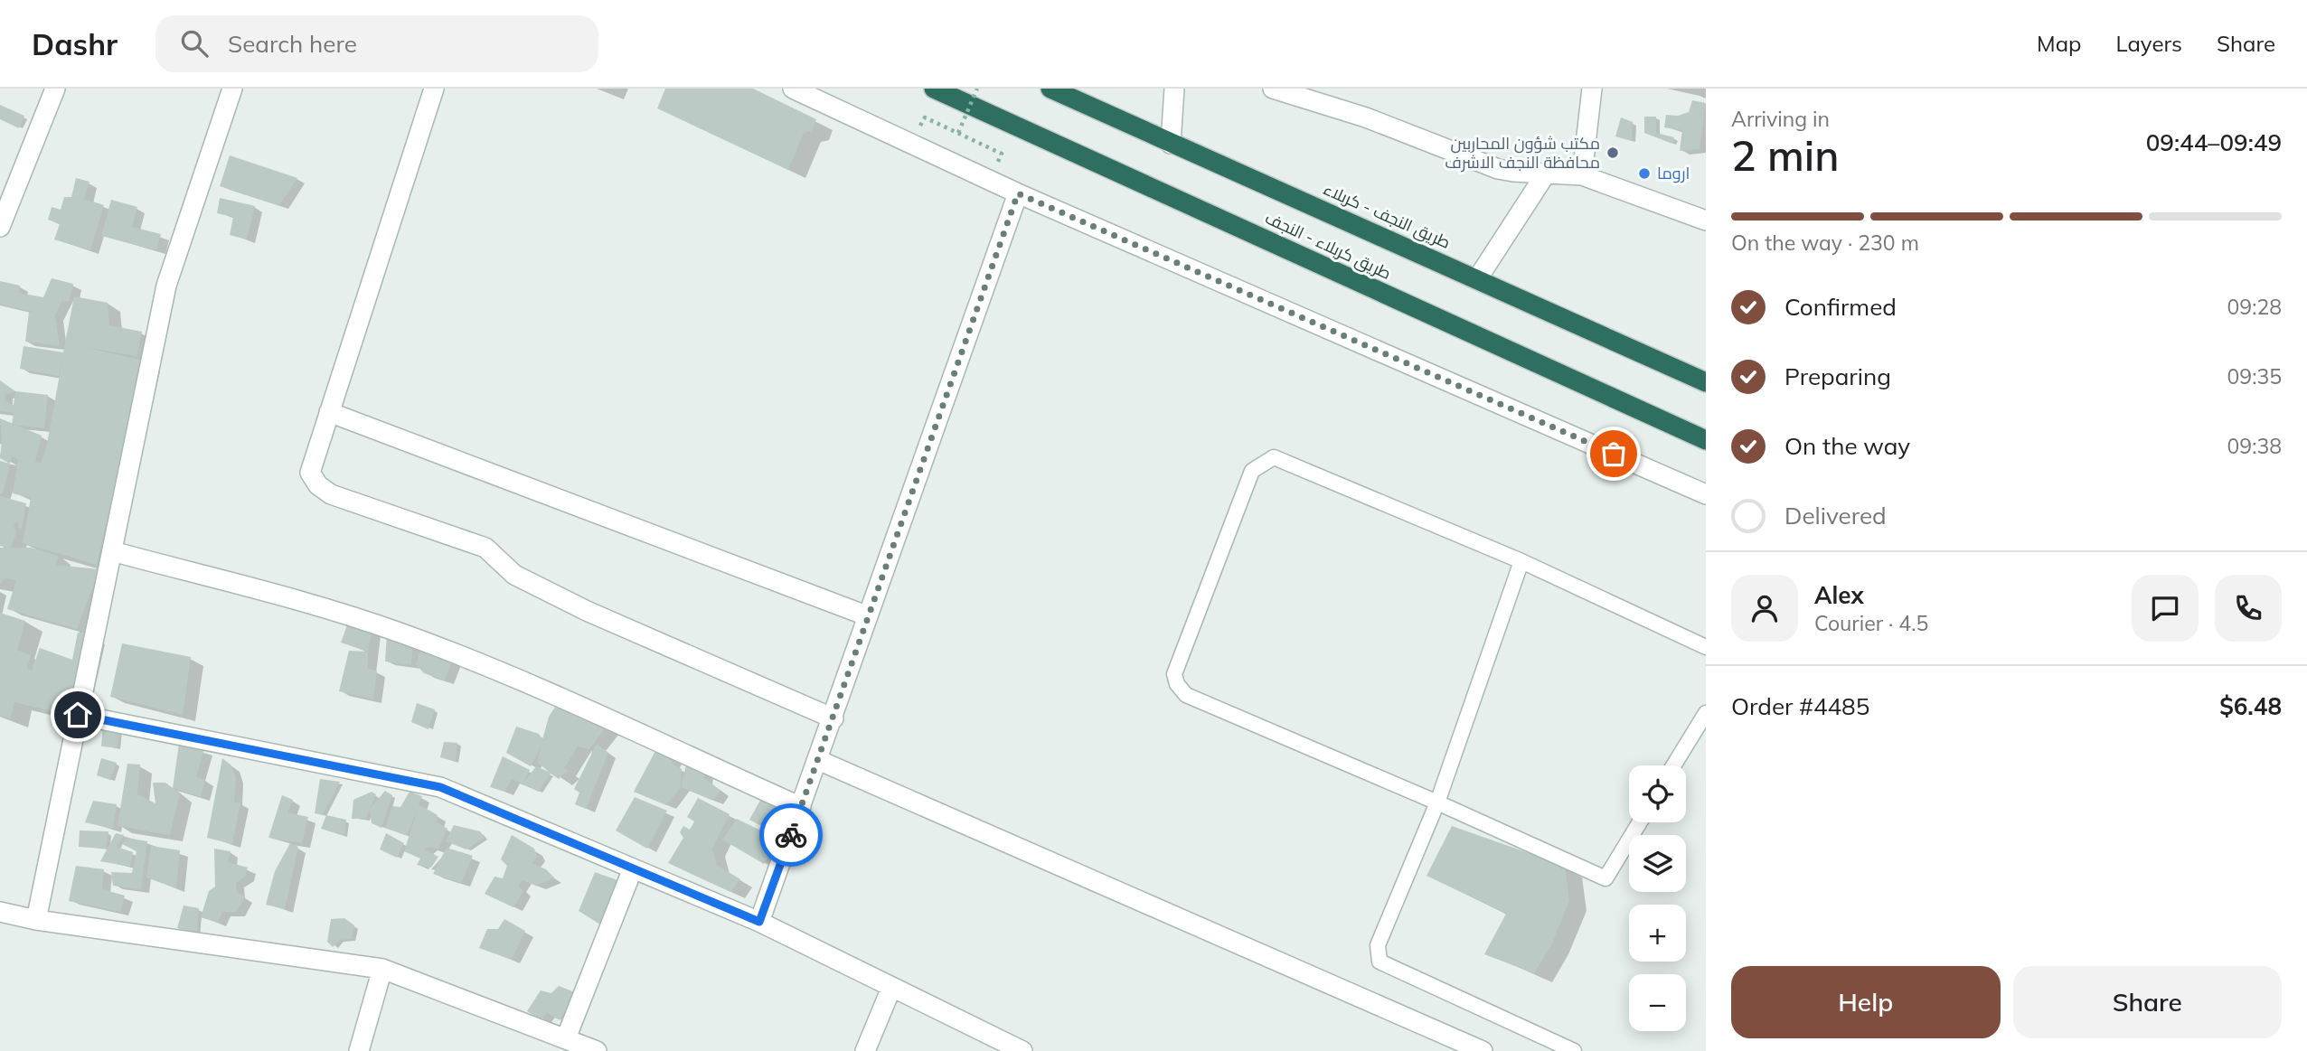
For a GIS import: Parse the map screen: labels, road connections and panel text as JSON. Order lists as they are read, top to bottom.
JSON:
{
  "streets": {
    "highway": ["طريق النجف - کربلاء", "طريق کربلاء - النجف"]
  },
  "places": ["مكتب شؤون المحاربين محافظة النجف الاشرف", "اروما"],
  "page": {
    "header": "Dashr",
    "search": "Search here",
    "nav": ["Map", "Layers", "Share"],
    "heading": ["2 min", "Arriving in", "09:44–09:49"],
    "panel": [
      "Alex",
      "Courier · 4.5",
      "Order #4485",
      "$6.48"
    ],
    "bar": "On the way · 230 m",
    "list": [
      ["Confirmed", "09:28"],
      ["Preparing", "09:35"],
      ["On the way", "09:38"],
      "Delivered"
    ],
    "map_buttons": ["+", "−"],
    "buttons": ["Help", "Share"]
  }
}
